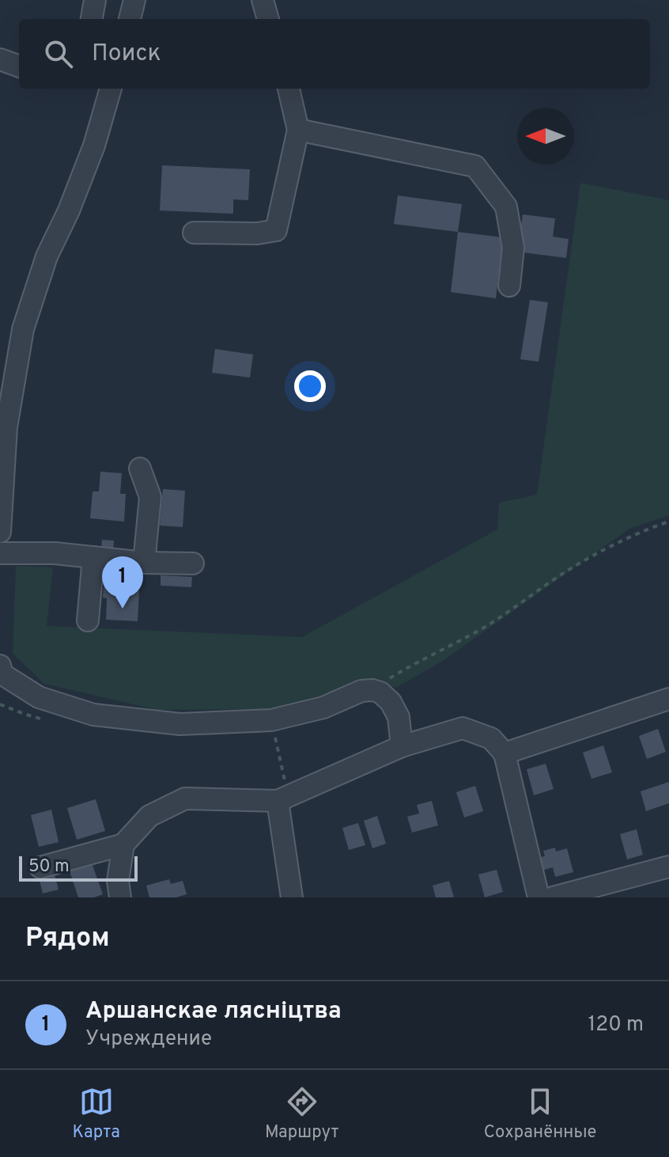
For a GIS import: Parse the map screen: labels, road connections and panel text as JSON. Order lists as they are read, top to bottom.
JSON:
{
  "scale_bar": "50 m",
  "north": "left",
  "page": {
    "search": "Поиск",
    "pins": "1",
    "scale": "50 m",
    "heading": "Рядом",
    "list": [
      {
        "mark": "1",
        "name": "Аршанскае лясніцтва",
        "note": "Учреждение",
        "value": "120 m"
      }
    ],
    "nav": ["Карта", "Маршрут", "Сохранённые"]
  }
}
